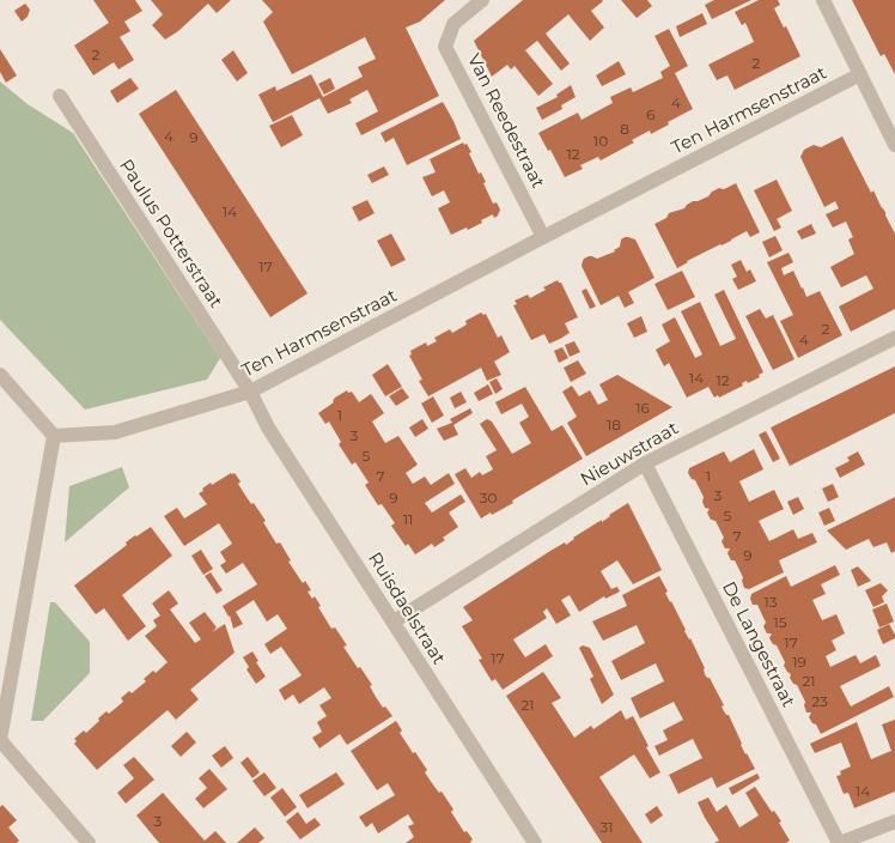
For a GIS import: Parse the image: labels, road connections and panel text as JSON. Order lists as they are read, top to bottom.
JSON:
{
  "streets": {
    "street": [
      "Ten Harmsenstraat",
      "Van Reedestraat",
      "Paulus Potterstraat",
      "Nieuwstraat",
      "Ruisdaelstraat",
      "De Langestraat"
    ]
  },
  "crossings": [
    ["Ten Harmsenstraat", "Van Reedestraat"],
    ["Ten Harmsenstraat", "Paulus Potterstraat"],
    ["Ten Harmsenstraat", "Ruisdaelstraat"],
    ["Paulus Potterstraat", "Ruisdaelstraat"],
    ["Nieuwstraat", "Ruisdaelstraat"],
    ["Nieuwstraat", "De Langestraat"]
  ],
  "house_numbers": [
    "2",
    "2",
    "4",
    "6",
    "8",
    "4",
    "9",
    "10",
    "12",
    "14",
    "17",
    "2",
    "4",
    "14",
    "12",
    "16",
    "1",
    "18",
    "3",
    "5",
    "7",
    "1",
    "3",
    "9",
    "30",
    "5",
    "11",
    "7",
    "9",
    "13",
    "15",
    "17",
    "17",
    "19",
    "21",
    "23",
    "21",
    "14",
    "3",
    "31"
  ]
}
